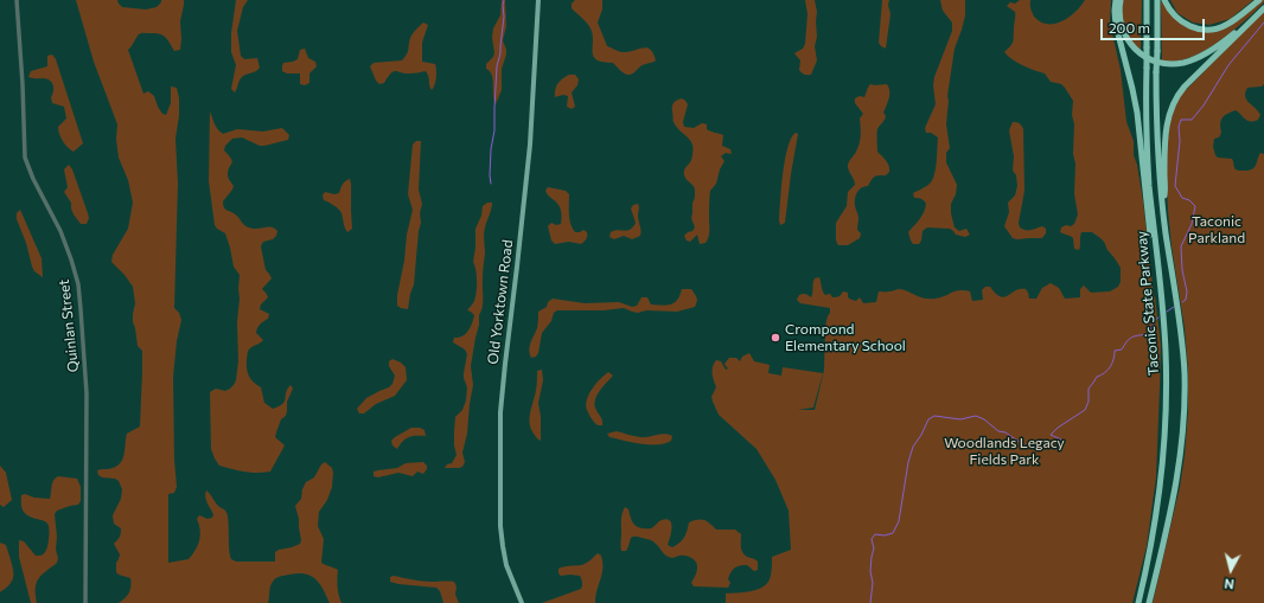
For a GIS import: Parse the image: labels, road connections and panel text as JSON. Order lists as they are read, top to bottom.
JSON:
{
  "streets": {
    "highway": ["Taconic State Parkway"],
    "main road": ["Old Yorktown Road"],
    "street": ["Quinlan Street"]
  },
  "parks": ["Taconic Parkland", "Woodlands Legacy Fields Park"],
  "places": ["Crompond Elementary School"],
  "scale_bar": "200 m",
  "north": "bottom"
}
